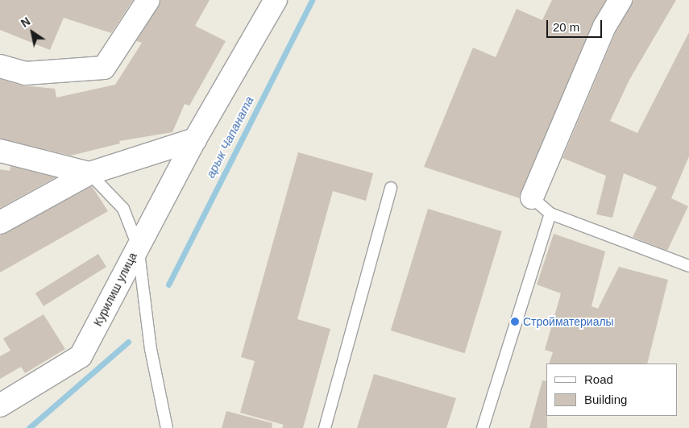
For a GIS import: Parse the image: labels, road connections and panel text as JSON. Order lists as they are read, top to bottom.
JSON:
{
  "streets": {
    "street": ["Курилиш улица"]
  },
  "water": ["арык Чапаната"],
  "places": ["Стройматериалы"],
  "legend": ["Road", "Building"],
  "scale_bar": "20 m",
  "north": "top left"
}
